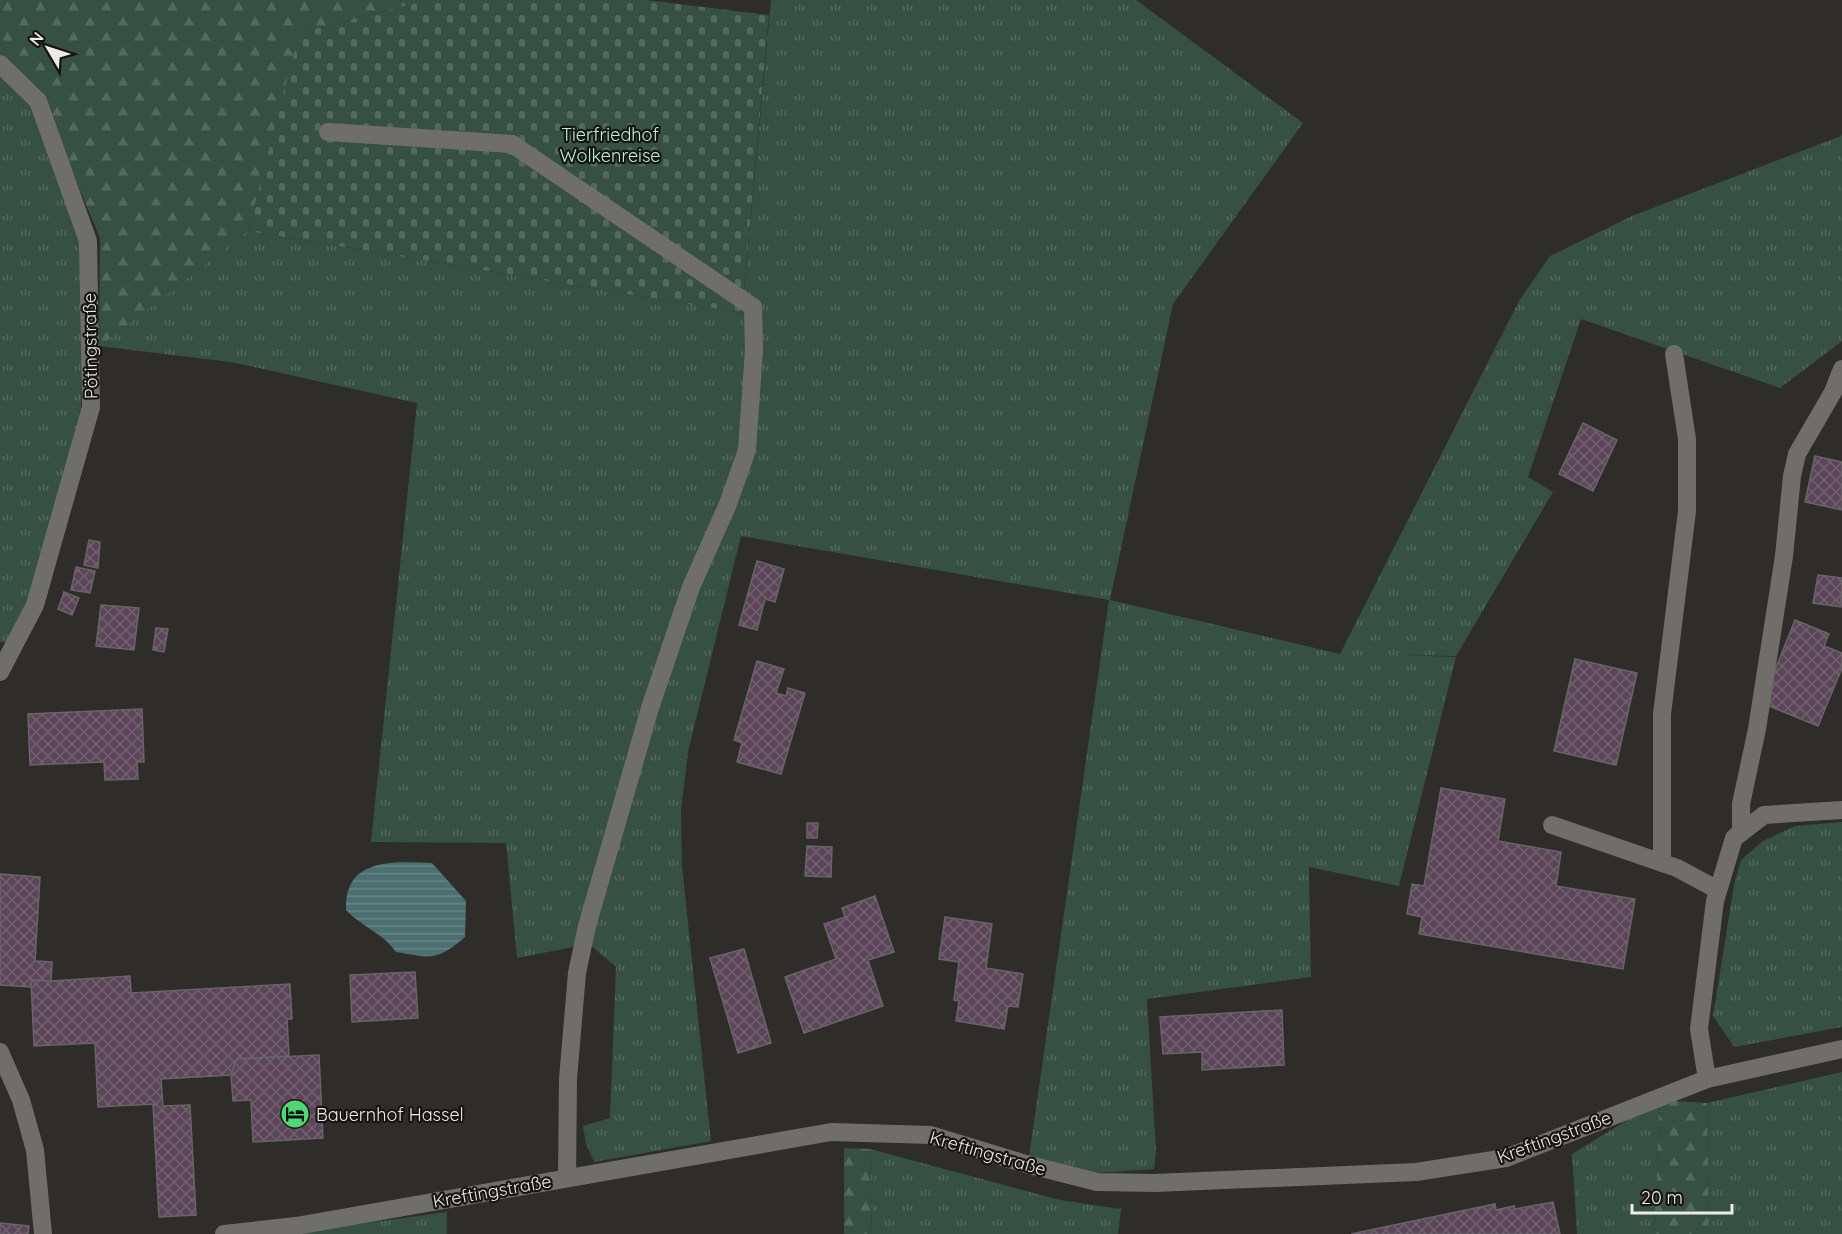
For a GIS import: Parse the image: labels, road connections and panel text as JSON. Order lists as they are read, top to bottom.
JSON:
{
  "streets": {
    "street": ["Pötingstraße", "Kreftingstraße"]
  },
  "parks": ["Tierfriedhof Wolkenreise"],
  "places": {
    "hotel": ["Bauernhof Hassel"]
  },
  "scale_bar": "20 m",
  "north": "top left"
}
